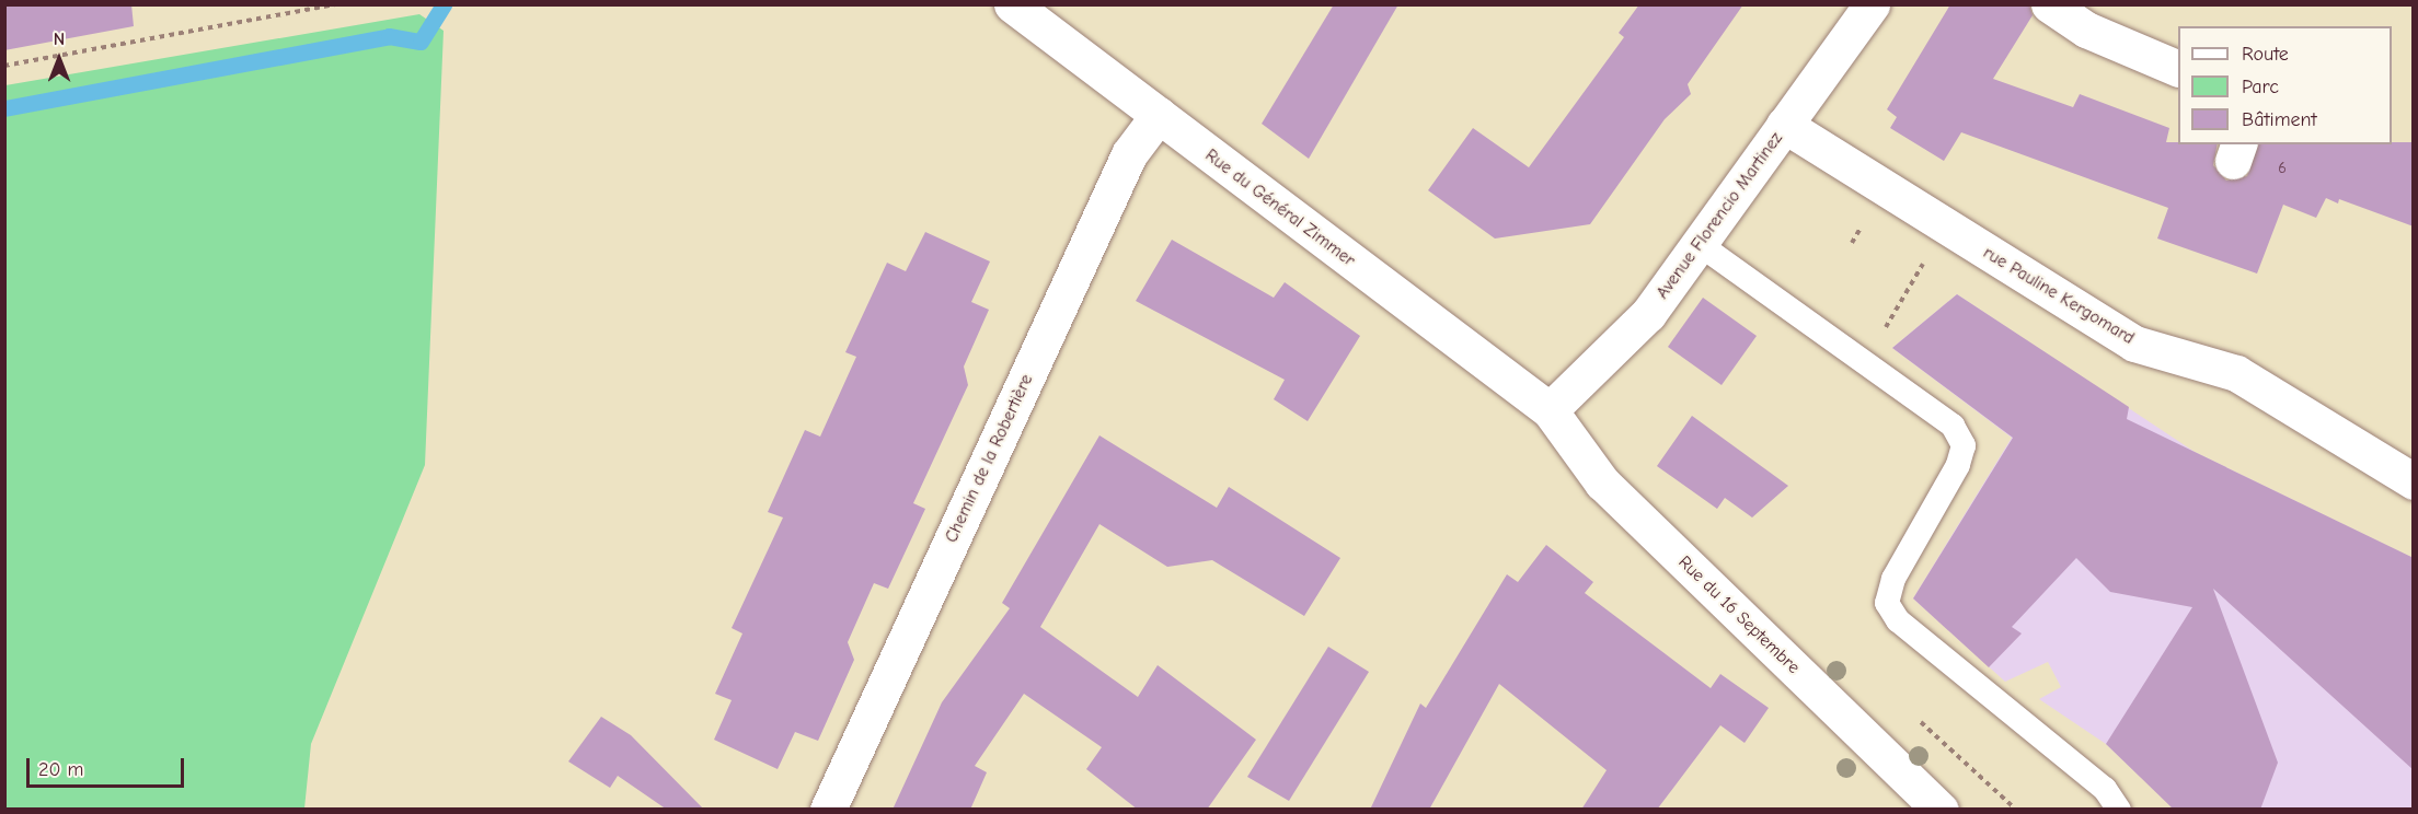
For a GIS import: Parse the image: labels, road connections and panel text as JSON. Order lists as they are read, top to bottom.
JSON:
{
  "streets": {
    "street": [
      "Rue du Général Zimmer",
      "Avenue Florencio Martinez",
      "rue Pauline Kergomard",
      "Chemin de la Robertière",
      "Rue du 16 Septembre"
    ]
  },
  "crossings": [
    ["Rue du Général Zimmer", "Avenue Florencio Martinez"],
    ["Rue du Général Zimmer", "Chemin de la Robertière"],
    ["Rue du Général Zimmer", "Rue du 16 Septembre"],
    ["Avenue Florencio Martinez", "rue Pauline Kergomard"],
    ["Avenue Florencio Martinez", "Rue du 16 Septembre"]
  ],
  "house_numbers": ["6"],
  "legend": ["Route", "Parc", "Bâtiment"],
  "scale_bar": "20 m",
  "north": "top"
}
